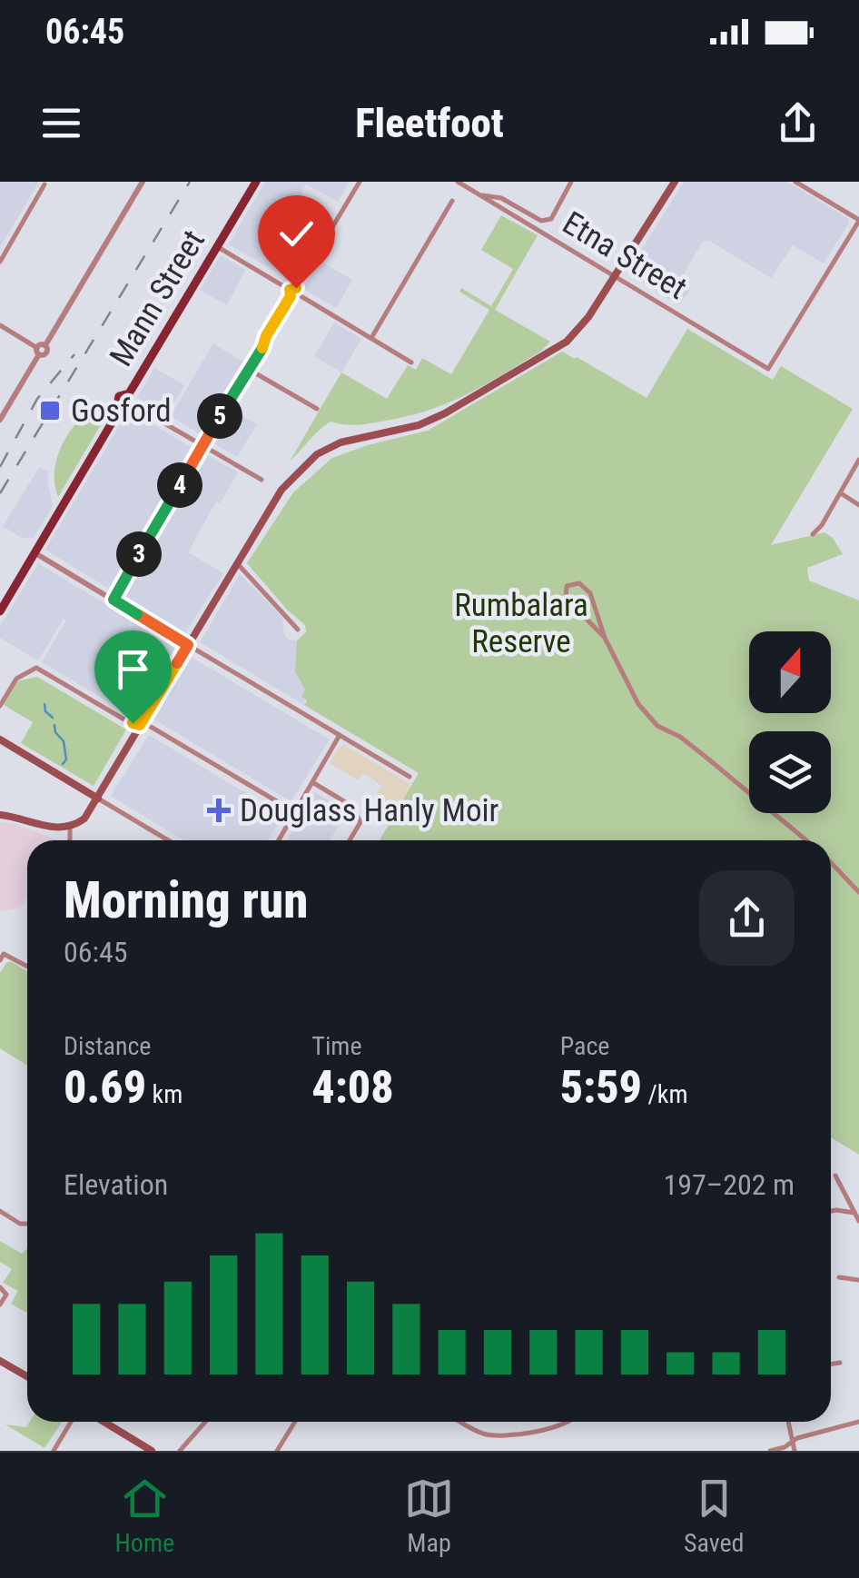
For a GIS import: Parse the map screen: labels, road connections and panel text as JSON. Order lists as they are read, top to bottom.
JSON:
{
  "streets": {
    "main road": ["Mann Street"],
    "street": ["Etna Street"]
  },
  "parks": ["Rumbalara Reserve"],
  "places": {
    "transit": ["Gosford"],
    "health": ["Douglass Hanly Moir"]
  },
  "north": "top",
  "page": {
    "status": "06:45",
    "header": "Fleetfoot",
    "pins": ["5", "4", "3"],
    "heading": ["Morning run", "06:45"],
    "stats": [
      ["Distance", "0.69 km"],
      ["Time", "4:08"],
      ["Pace", "5:59 /km"]
    ],
    "chart": ["Elevation", "197–202 m"],
    "tabs": ["Home", "Map", "Saved"]
  }
}
